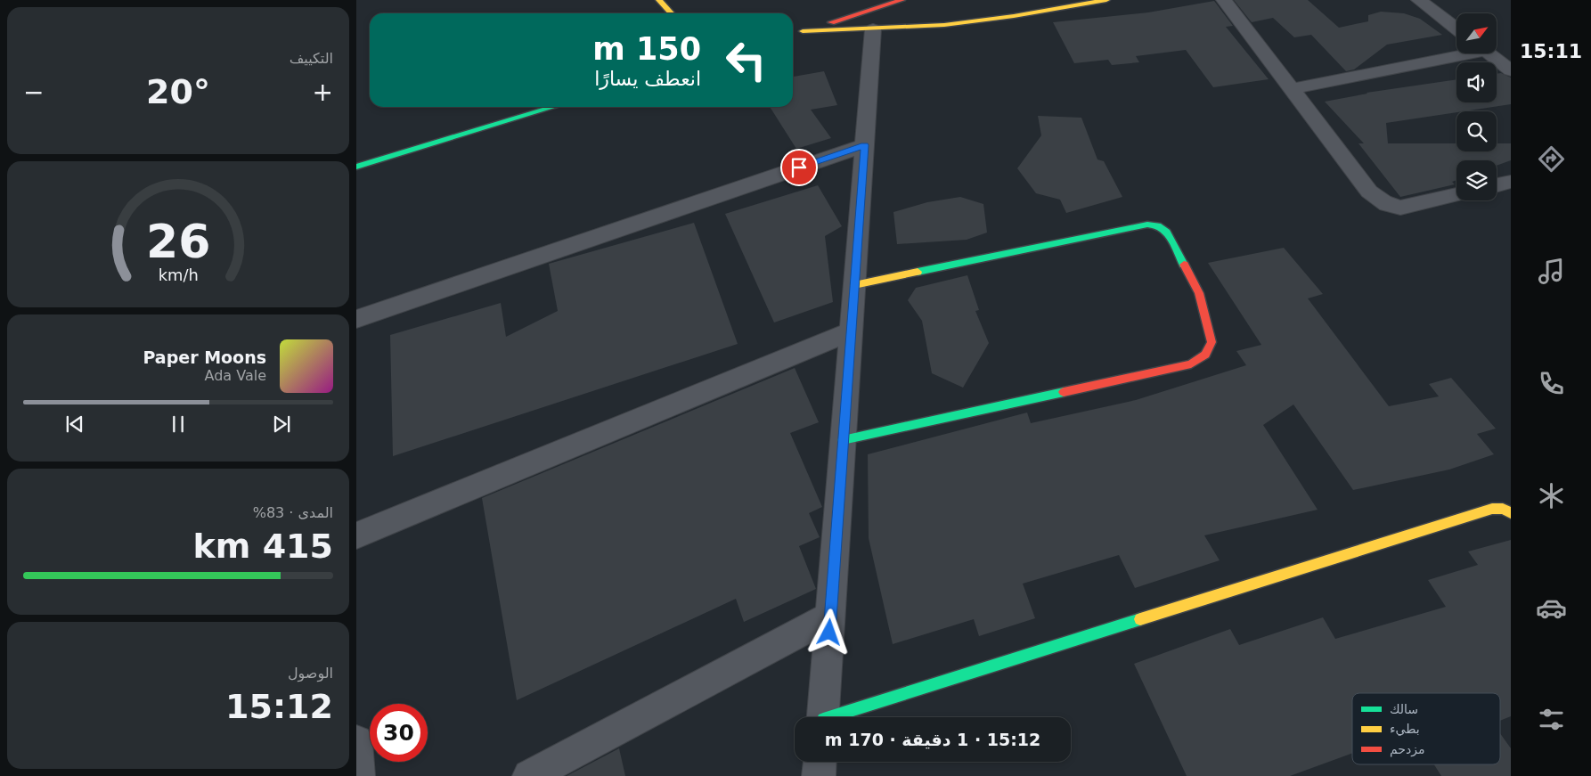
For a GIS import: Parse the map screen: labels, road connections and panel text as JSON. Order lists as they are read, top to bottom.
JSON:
{
  "legend": ["سالك", "بطيء", "مزدحم"],
  "north": "top right",
  "page": {
    "tabs": "15:11",
    "tile": [
      "التكييف",
      ["المدى · 83%", "415 km"],
      ["الوصول", "15:12"]
    ],
    "turn": ["150 m", "انعطف يسارًا"],
    "heat": ["−", "20°", "+"],
    "song": ["Paper Moons", "Ada Vale"],
    "limit": "30",
    "trip": "15:12 · 1 دقيقة · 170 m",
    "gauge": ["26", "km/h"]
  }
}
